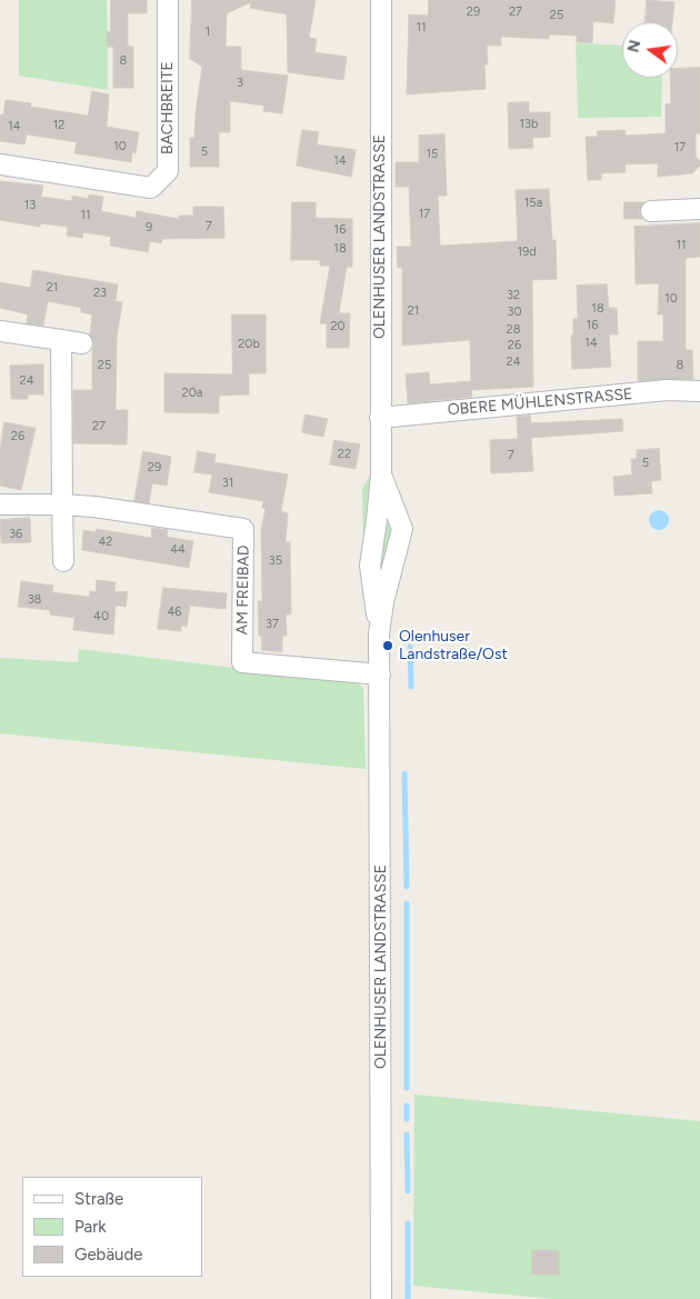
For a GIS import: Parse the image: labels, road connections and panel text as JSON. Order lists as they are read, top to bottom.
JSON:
{
  "streets": {
    "street": [
      "BACHBREITE",
      "OLENHUSER LANDSTRASSE",
      "OBERE MÜHLENSTRASSE",
      "AM FREIBAD"
    ]
  },
  "crossings": [
    ["OLENHUSER LANDSTRASSE", "OBERE MÜHLENSTRASSE"],
    ["OLENHUSER LANDSTRASSE", "AM FREIBAD"]
  ],
  "places": ["Olenhuser Landstraße/Ost"],
  "house_numbers": [
    "29",
    "27",
    "25",
    "11",
    "1",
    "8",
    "3",
    "13b",
    "12",
    "14",
    "10",
    "17",
    "5",
    "15",
    "14",
    "15a",
    "13",
    "17",
    "11",
    "7",
    "9",
    "16",
    "11",
    "18",
    "19d",
    "21",
    "23",
    "32",
    "10",
    "18",
    "21",
    "30",
    "16",
    "20",
    "28",
    "14",
    "20b",
    "26",
    "24",
    "25",
    "8",
    "24",
    "20a",
    "27",
    "26",
    "22",
    "7",
    "5",
    "29",
    "31",
    "36",
    "42",
    "44",
    "35",
    "38",
    "46",
    "40",
    "37"
  ],
  "legend": ["Straße", "Park", "Gebäude"],
  "north": "left"
}
